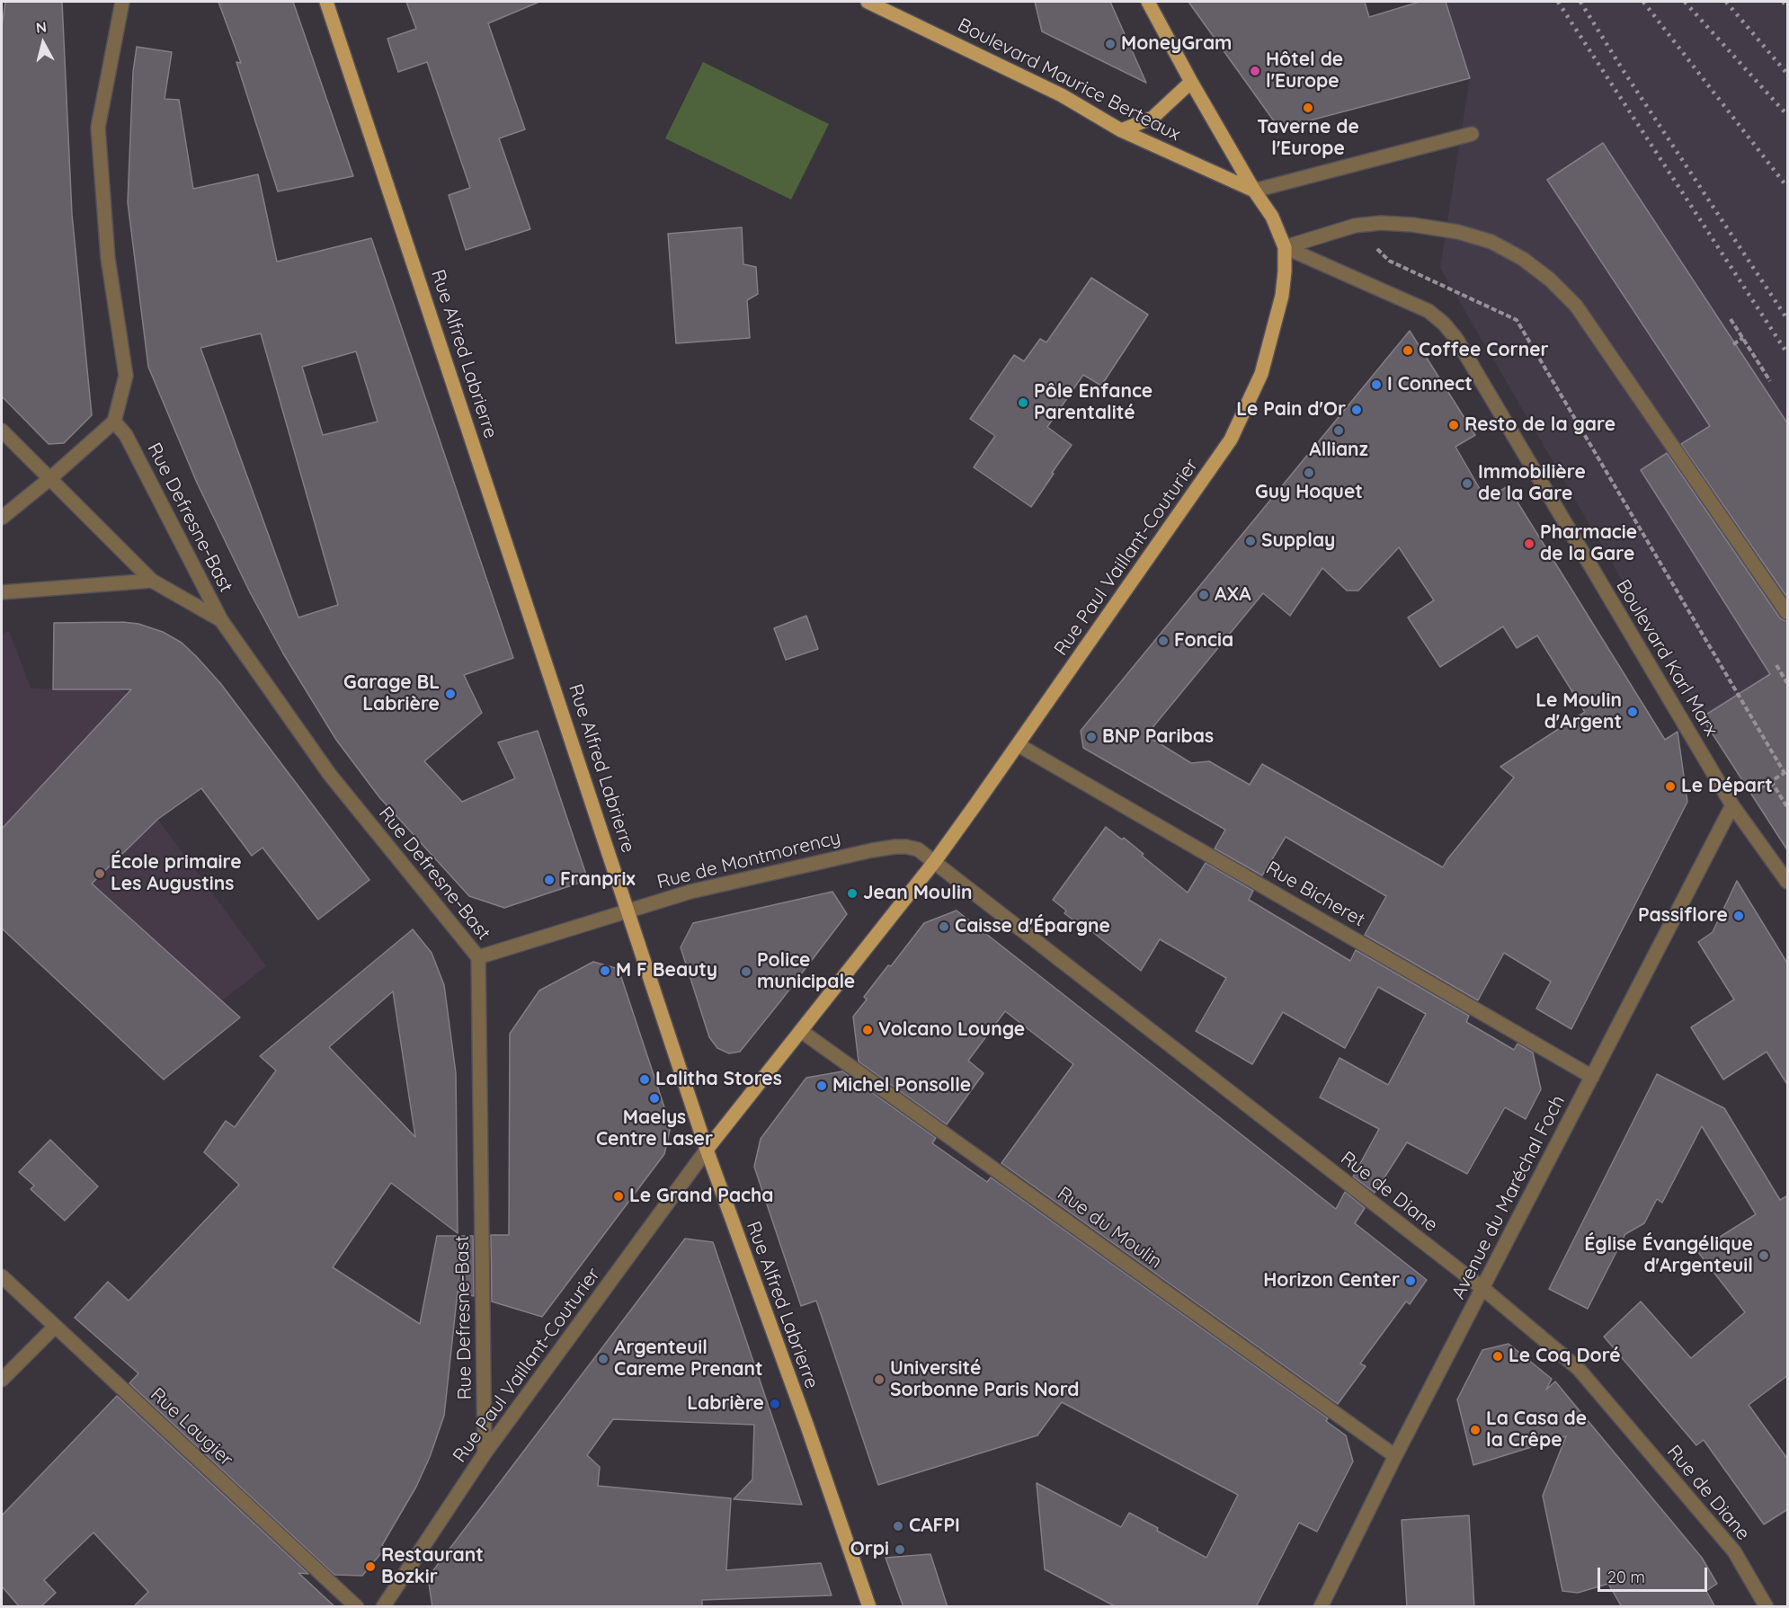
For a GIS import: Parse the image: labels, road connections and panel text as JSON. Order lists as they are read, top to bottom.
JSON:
{
  "streets": {
    "main road": ["Boulevard Maurice Berteaux", "Rue Alfred Labrierre", "Rue Paul Vaillant-Couturier"],
    "street": [
      "Rue Defresne-Bast",
      "Boulevard Karl Marx",
      "Rue de Montmorency",
      "Rue Bicheret",
      "Rue de Diane",
      "Avenue du Maréchal Foch",
      "Rue du Moulin",
      "Rue Laugier"
    ]
  },
  "crossings": [
    ["Rue Alfred Labrierre", "Rue Paul Vaillant-Couturier"],
    ["Rue Alfred Labrierre", "Rue de Montmorency"],
    ["Rue Defresne-Bast", "Rue Paul Vaillant-Couturier"],
    ["Rue Defresne-Bast", "Rue de Montmorency"],
    ["Rue Paul Vaillant-Couturier", "Boulevard Karl Marx"],
    ["Rue Paul Vaillant-Couturier", "Rue de Montmorency"],
    ["Rue Paul Vaillant-Couturier", "Rue Bicheret"],
    ["Rue Paul Vaillant-Couturier", "Rue de Diane"],
    ["Rue Paul Vaillant-Couturier", "Rue du Moulin"],
    ["Boulevard Karl Marx", "Avenue du Maréchal Foch"],
    ["Rue de Montmorency", "Rue de Diane"],
    ["Rue Bicheret", "Avenue du Maréchal Foch"],
    ["Rue de Diane", "Avenue du Maréchal Foch"],
    ["Avenue du Maréchal Foch", "Rue du Moulin"]
  ],
  "places": [
    "MoneyGram",
    "Hôtel de l'Europe",
    "Taverne de l'Europe",
    "Coffee Corner",
    "I Connect",
    "Pôle Enfance Parentalité",
    "Le Pain d'Or",
    "Resto de la gare",
    "Allianz",
    "Guy Hoquet",
    "Immobilière de la Gare",
    "Supplay",
    "Pharmacie de la Gare",
    "AXA",
    "Foncia",
    "Garage BL Labrière",
    "Le Moulin d'Argent",
    "BNP Paribas",
    "Le Départ",
    "École primaire Les Augustins",
    "Franprix",
    "Jean Moulin",
    "Passiflore",
    "Caisse d'Épargne",
    "M F Beauty",
    "Police municipale",
    "Volcano Lounge",
    "Lalitha Stores",
    "Michel Ponsolle",
    "Maelys Centre Laser",
    "Le Grand Pacha",
    "Église Évangélique d'Argenteuil",
    "Horizon Center",
    "Le Coq Doré",
    "Argenteuil Careme Prenant",
    "Université Sorbonne Paris Nord",
    "Labrière",
    "La Casa de la Crêpe",
    "CAFPI",
    "Orpi",
    "Restaurant Bozkir"
  ],
  "scale_bar": "20 m",
  "north": "top"
}
